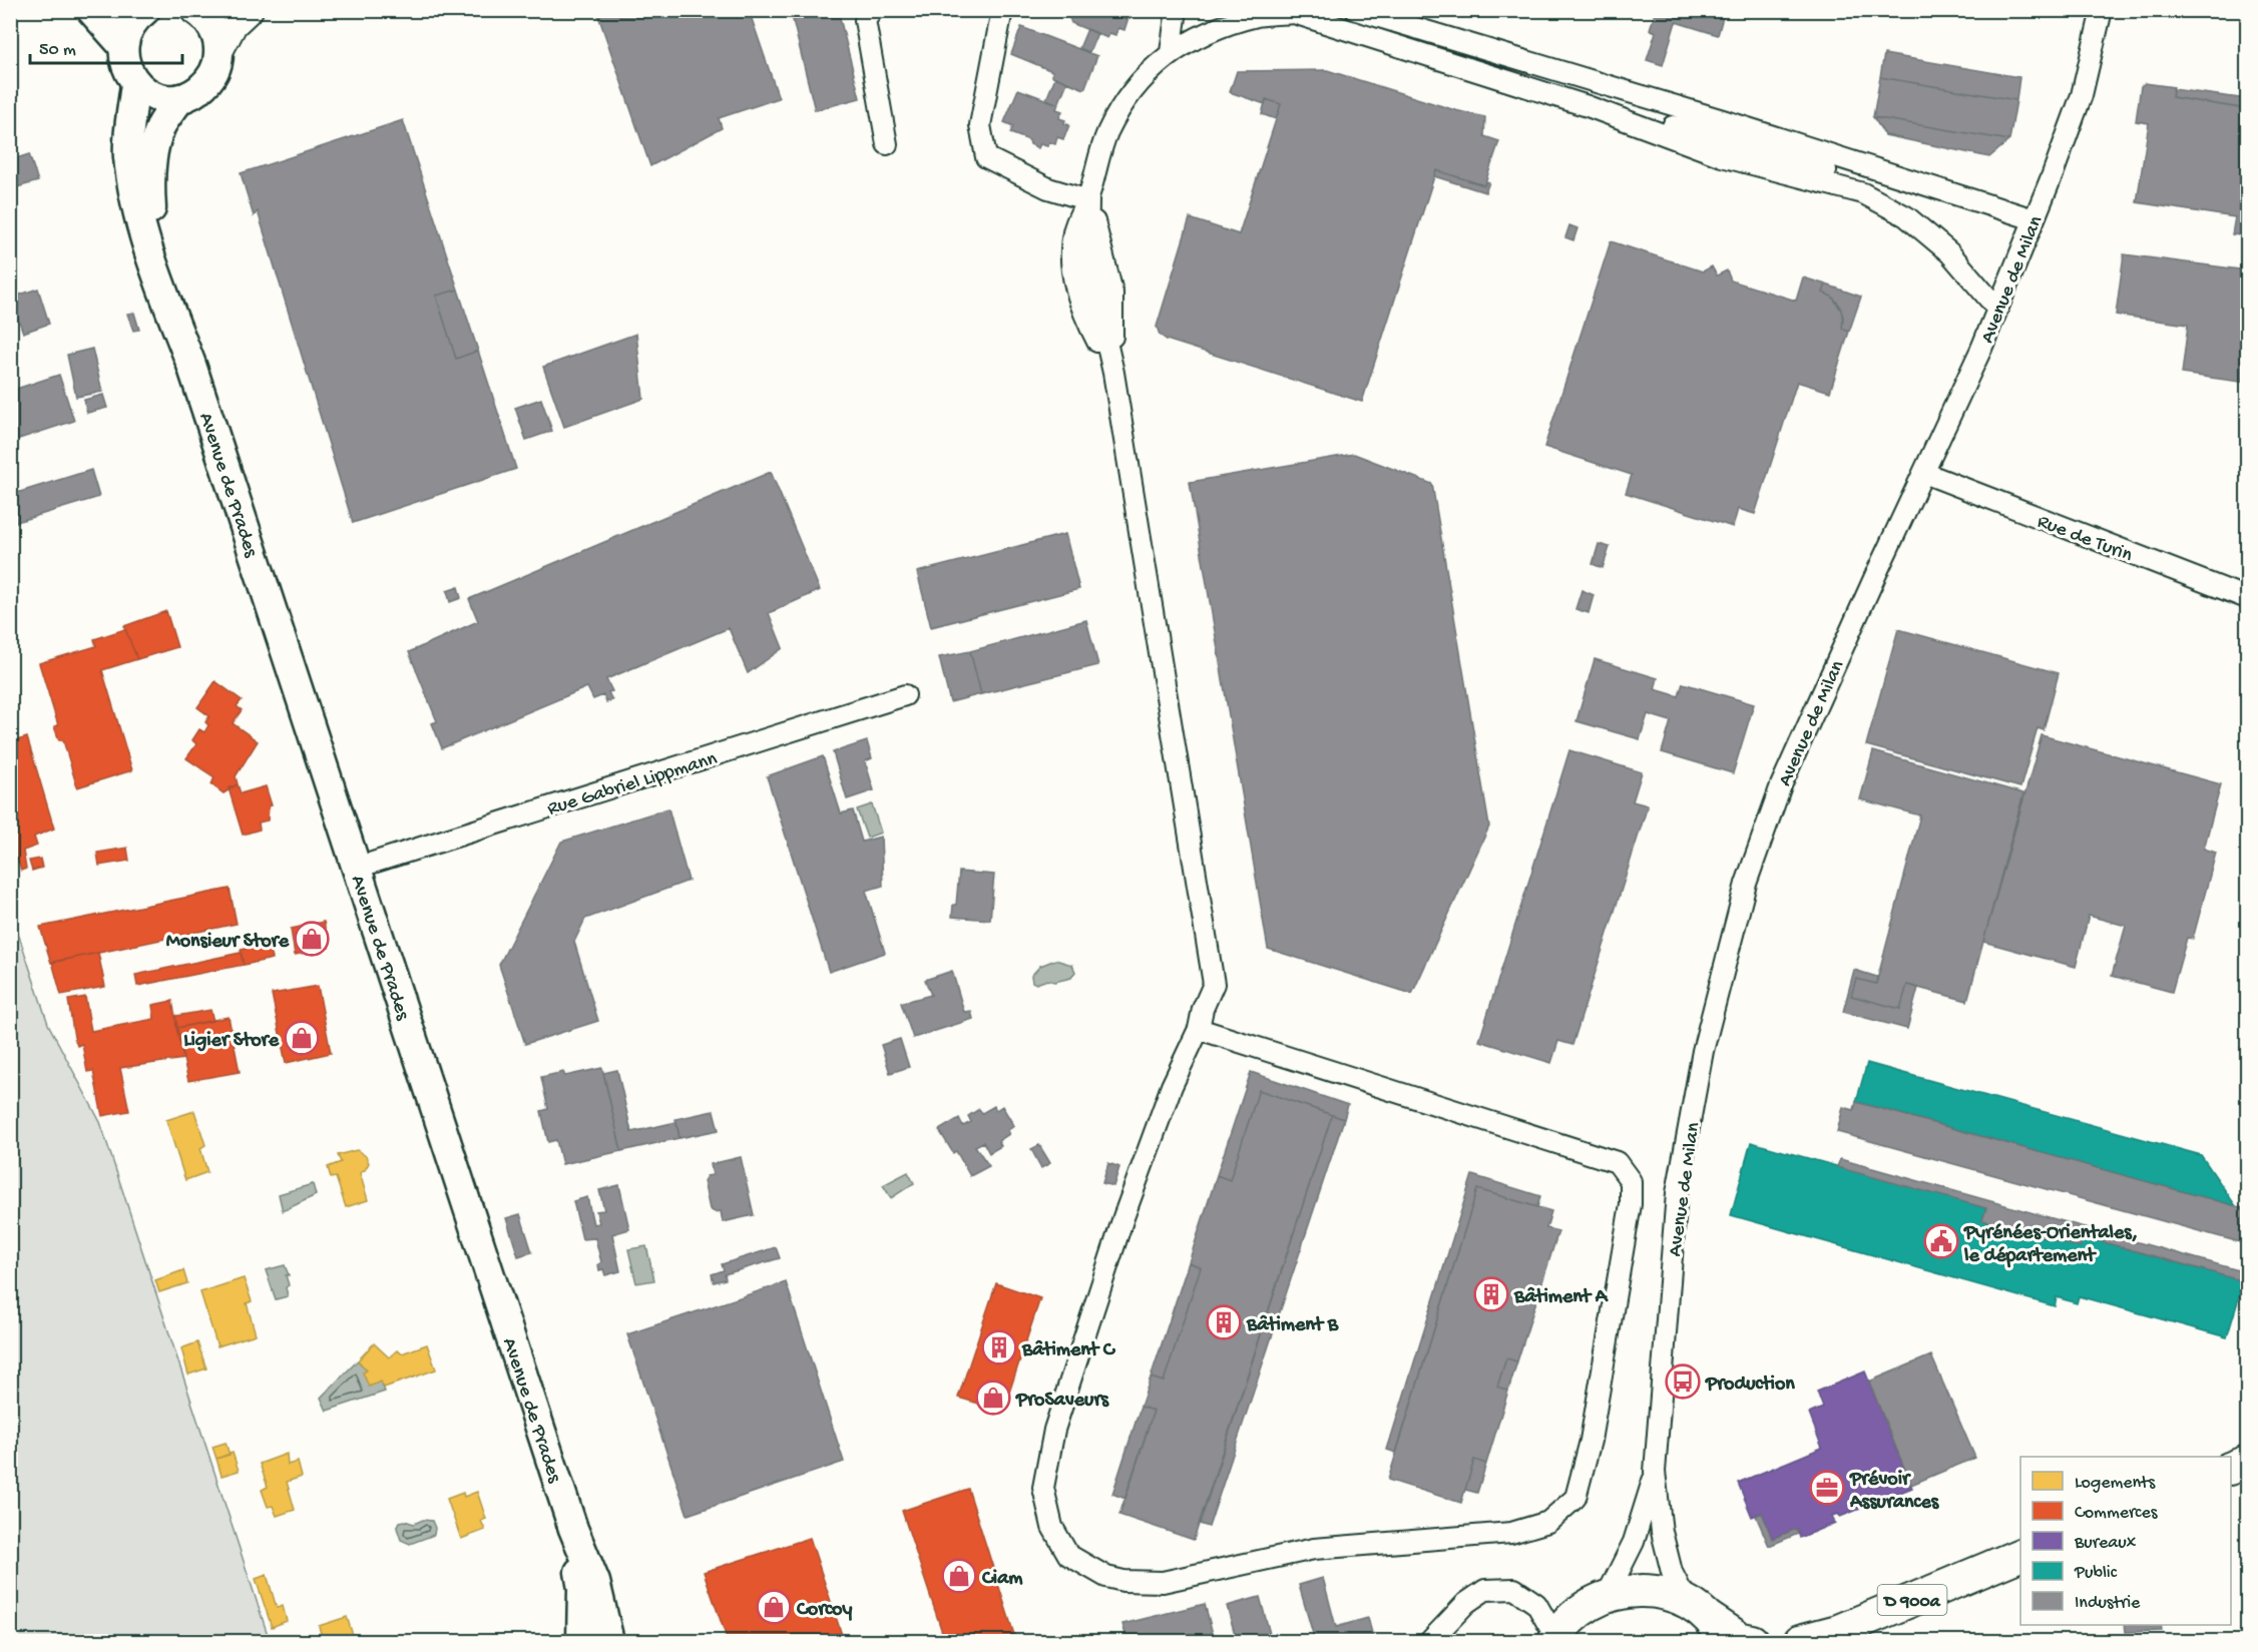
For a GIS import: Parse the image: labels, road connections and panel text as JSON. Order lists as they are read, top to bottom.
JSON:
{
  "streets": {
    "main road": ["Avenue de Prades", "D 900a"],
    "street": ["Avenue de Milan", "Rue de Turin", "Rue Gabriel Lippmann"]
  },
  "crossings": [
    ["Avenue de Milan", "Rue de Turin"],
    ["Avenue de Prades", "Rue Gabriel Lippmann"]
  ],
  "places": {
    "shop": [
      "Monsieur Store",
      "Ligier Store",
      "ProSaveurs",
      "Ciam",
      "Corcoy"
    ],
    "public building": ["Pyrénées-Orientales, le département"],
    "building": ["Bâtiment A", "Bâtiment B", "Bâtiment C"],
    "bus stop": ["Production"],
    "office": ["Prévoir Assurances"]
  },
  "legend": [
    "Logements",
    "Commerces",
    "Bureaux",
    "Public",
    "Industrie"
  ],
  "scale_bar": "50 m"
}
